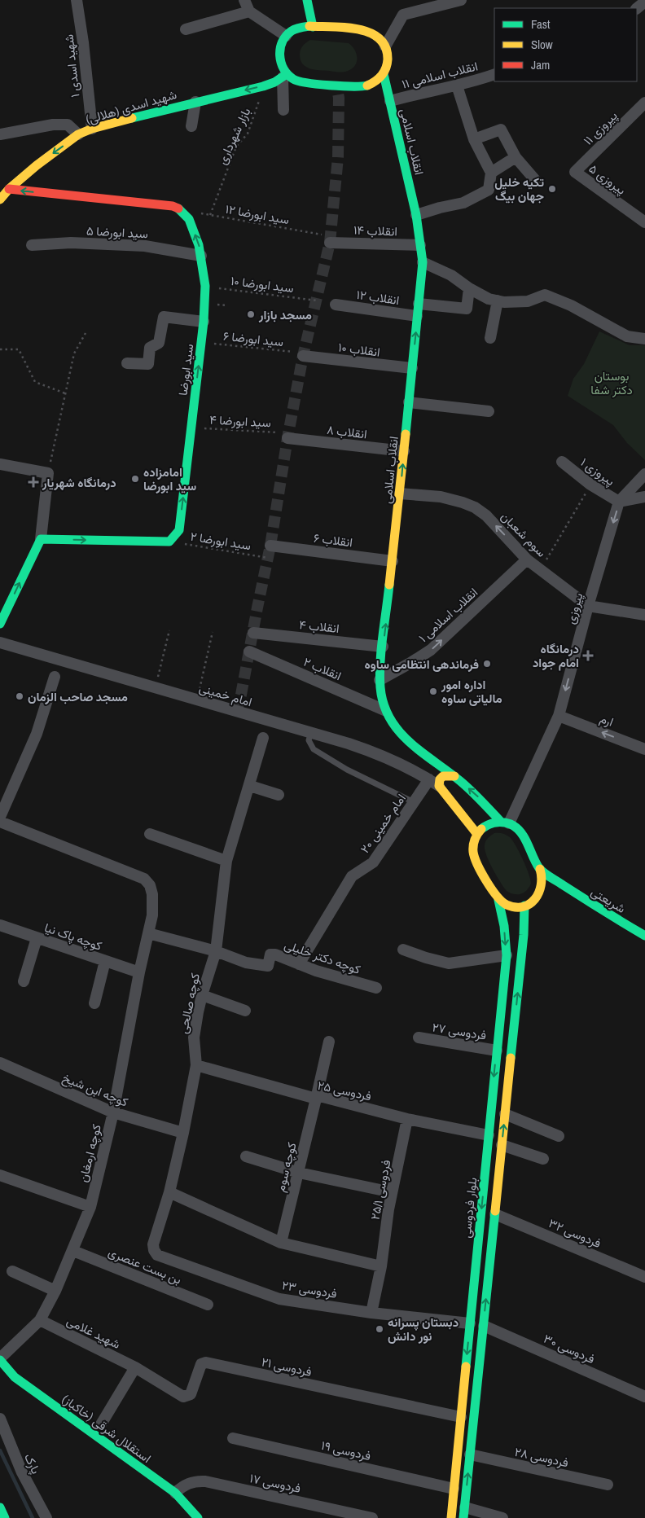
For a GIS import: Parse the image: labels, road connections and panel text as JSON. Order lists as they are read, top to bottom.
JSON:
{
  "streets": {
    "street": [
      "شهید اسدی ۱",
      "انقلاب اسلامی ۱۱",
      "شهید اسدی (هلالی)",
      "پیروزی ۱۱",
      "انقلاب اسلامی",
      "پیروزی ۵",
      "انقلاب ۱۴",
      "سید ابورضا ۵",
      "انقلاب ۱۲",
      "انقلاب ۱۰",
      "سید ابورضا",
      "انقلاب ۸",
      "پیروزی ۱",
      "سوم شعبان",
      "انقلاب ۶",
      "پیروزی",
      "انقلاب اسلامی ۱",
      "انقلاب ۴",
      "انقلاب ۲",
      "امام خمینی",
      "ارم",
      "امام خمینی ۲۰",
      "شریعتی",
      "کوچه پاک نیا",
      "کوچه دکتر خلیلی",
      "کوچه صالحی",
      "فردوسی ۲۷",
      "کوچه ابن شیخ",
      "فردوسی ۲۵",
      "کوچه ارمغان",
      "کوچه سوم",
      "فردوسی ۲۵/۱",
      "بلوار فردوسی",
      "فردوسی ۳۲",
      "بن بست عنصری",
      "فردوسی ۲۳",
      "شهید غلامی",
      "فردوسی ۳۰",
      "فردوسی ۲۱",
      "استقلال شرقی (خاکباز)",
      "فردوسی ۱۹",
      "فردوسی ۲۸",
      "پارک",
      "فردوسی ۱۷"
    ],
    "path": [
      "بازار شهرداری",
      "سید ابورضا ۱۲",
      "سید ابورضا ۱۰",
      "سید ابورضا ۶",
      "سید ابورضا ۴",
      "سید ابورضا ۲"
    ]
  },
  "crossings": [
    ["شهید اسدی ۱", "شهید اسدی (هلالی)"],
    ["انقلاب اسلامی ۱۱", "انقلاب اسلامی"],
    ["شهید اسدی (هلالی)", "بازار شهرداری"],
    ["پیروزی ۱۱", "پیروزی ۵"],
    ["بازار شهرداری", "سید ابورضا ۱۲"],
    ["انقلاب اسلامی", "انقلاب ۱۴"],
    ["انقلاب اسلامی", "انقلاب ۱۲"],
    ["انقلاب اسلامی", "انقلاب ۱۰"],
    ["انقلاب اسلامی", "انقلاب ۸"],
    ["انقلاب اسلامی", "سوم شعبان"],
    ["انقلاب اسلامی", "انقلاب ۶"],
    ["انقلاب اسلامی", "پیروزی"],
    ["انقلاب اسلامی", "انقلاب اسلامی ۱"],
    ["انقلاب اسلامی", "انقلاب ۴"],
    ["انقلاب اسلامی", "انقلاب ۲"],
    ["انقلاب اسلامی", "شریعتی"],
    ["انقلاب اسلامی", "بلوار فردوسی"],
    ["سید ابورضا ۱۲", "انقلاب ۱۴"],
    ["سید ابورضا ۱۲", "سید ابورضا"],
    ["سید ابورضا ۵", "سید ابورضا"],
    ["سید ابورضا ۱۰", "سید ابورضا"],
    ["سید ابورضا ۶", "انقلاب ۱۰"],
    ["سید ابورضا ۶", "سید ابورضا"],
    ["سید ابورضا", "سید ابورضا ۴"],
    ["سید ابورضا", "سید ابورضا ۲"],
    ["سید ابورضا ۴", "انقلاب ۸"],
    ["پیروزی ۱", "پیروزی"],
    ["سوم شعبان", "پیروزی"],
    ["سوم شعبان", "انقلاب اسلامی ۱"],
    ["پیروزی", "ارم"],
    ["پیروزی", "شریعتی"],
    ["پیروزی", "بلوار فردوسی"],
    ["امام خمینی", "امام خمینی ۲۰"],
    ["امام خمینی ۲۰", "کوچه دکتر خلیلی"],
    ["شریعتی", "بلوار فردوسی"],
    ["کوچه پاک نیا", "کوچه ارمغان"],
    ["کوچه دکتر خلیلی", "کوچه صالحی"],
    ["کوچه صالحی", "کوچه ابن شیخ"],
    ["کوچه صالحی", "فردوسی ۲۵"],
    ["کوچه صالحی", "فردوسی ۲۳"],
    ["فردوسی ۲۷", "بلوار فردوسی"],
    ["کوچه ابن شیخ", "کوچه ارمغان"],
    ["فردوسی ۲۵", "کوچه سوم"],
    ["فردوسی ۲۵", "فردوسی ۲۵/۱"],
    ["فردوسی ۲۵", "بلوار فردوسی"],
    ["کوچه ارمغان", "بن بست عنصری"],
    ["کوچه ارمغان", "شهید غلامی"],
    ["کوچه ارمغان", "استقلال شرقی (خاکباز)"],
    ["فردوسی ۲۵/۱", "فردوسی ۲۳"],
    ["بلوار فردوسی", "فردوسی ۲۳"],
    ["بلوار فردوسی", "فردوسی ۲۱"],
    ["بلوار فردوسی", "فردوسی ۱۹"],
    ["شهید غلامی", "فردوسی ۲۱"],
    ["استقلال شرقی (خاکباز)", "فردوسی ۱۷"]
  ],
  "one_way": [
    "سید ابورضا",
    "پیروزی",
    "انقلاب اسلامی ۱",
    "ارم"
  ],
  "parks": ["بوستان دکتر شفا"],
  "places": {
    "other": [
      "تکیه خلیل جهان بیگ",
      "مسجد بازار",
      "امامزاده سید ابورضا",
      "فرماندهی انتظامی ساوه",
      "اداره امور مالیاتی ساوه",
      "مسجد صاحب الزمان",
      "دبستان پسرانه نور دانش"
    ],
    "health": ["درمانگاه شهریار", "درمانگاه امام جواد"]
  },
  "legend": ["Fast", "Slow", "Jam"]
}
